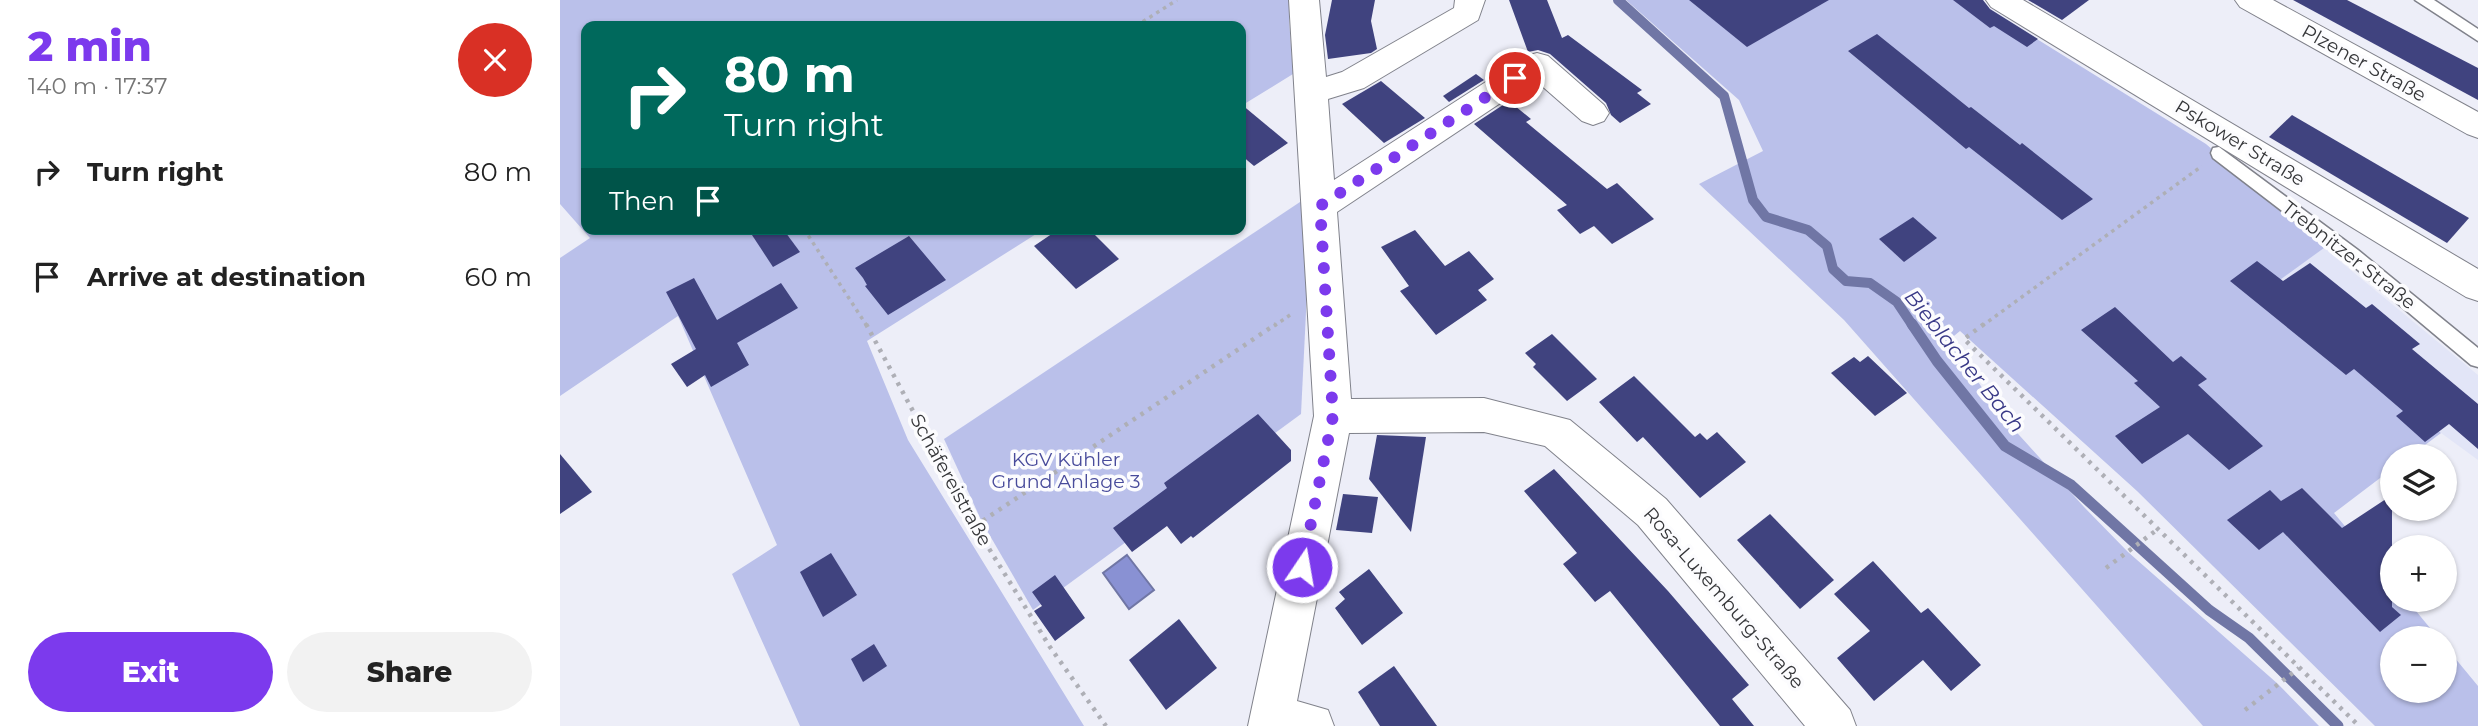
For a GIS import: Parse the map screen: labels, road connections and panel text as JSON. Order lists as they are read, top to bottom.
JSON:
{
  "streets": {
    "street": ["Plzener Straße", "Pskower Straße", "Rosa-Luxemburg-Straße"],
    "lane": ["Trebnitzer Straße"],
    "path": ["Schäfereistraße"]
  },
  "water": ["Bieblacher Bach"],
  "parks": ["KGV Kühler Grund Anlage 3"],
  "page": {
    "heading": ["2 min", "140 m · 17:37"],
    "turn": ["80 m", "Turn right"],
    "list": [
      {
        "name": "Turn right",
        "value": "80 m"
      },
      {
        "name": "Arrive at destination",
        "value": "60 m"
      }
    ],
    "then": "Then",
    "map_buttons": ["+", "−"],
    "buttons": ["Exit", "Share"]
  }
}
